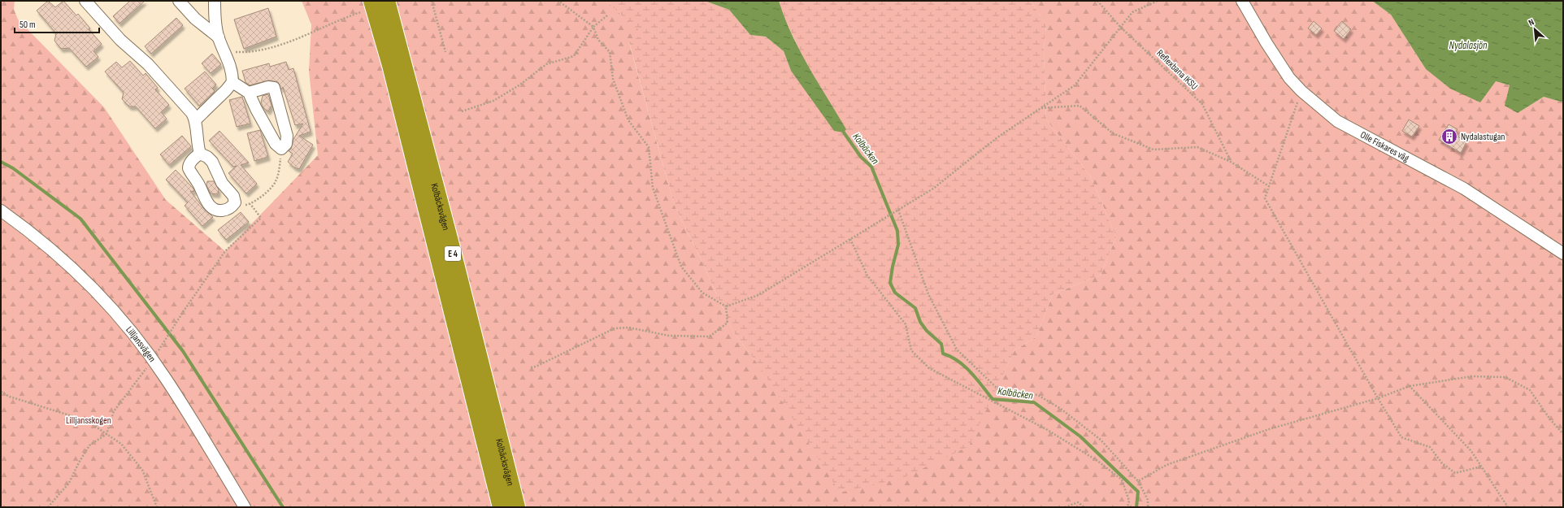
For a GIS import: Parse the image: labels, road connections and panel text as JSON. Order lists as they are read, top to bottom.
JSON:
{
  "streets": {
    "highway": ["Kolbäcksvägen", "E 4"],
    "street": ["Olle Fiskares väg", "Lilljansvägen"],
    "path": ["Reflexbana IKSU"]
  },
  "water": ["Nydalasjön", "Kolbäcken"],
  "parks": ["Lilljansskogen"],
  "places": {
    "building": ["Nydalastugan"]
  },
  "scale_bar": "50 m",
  "north": "top left"
}
